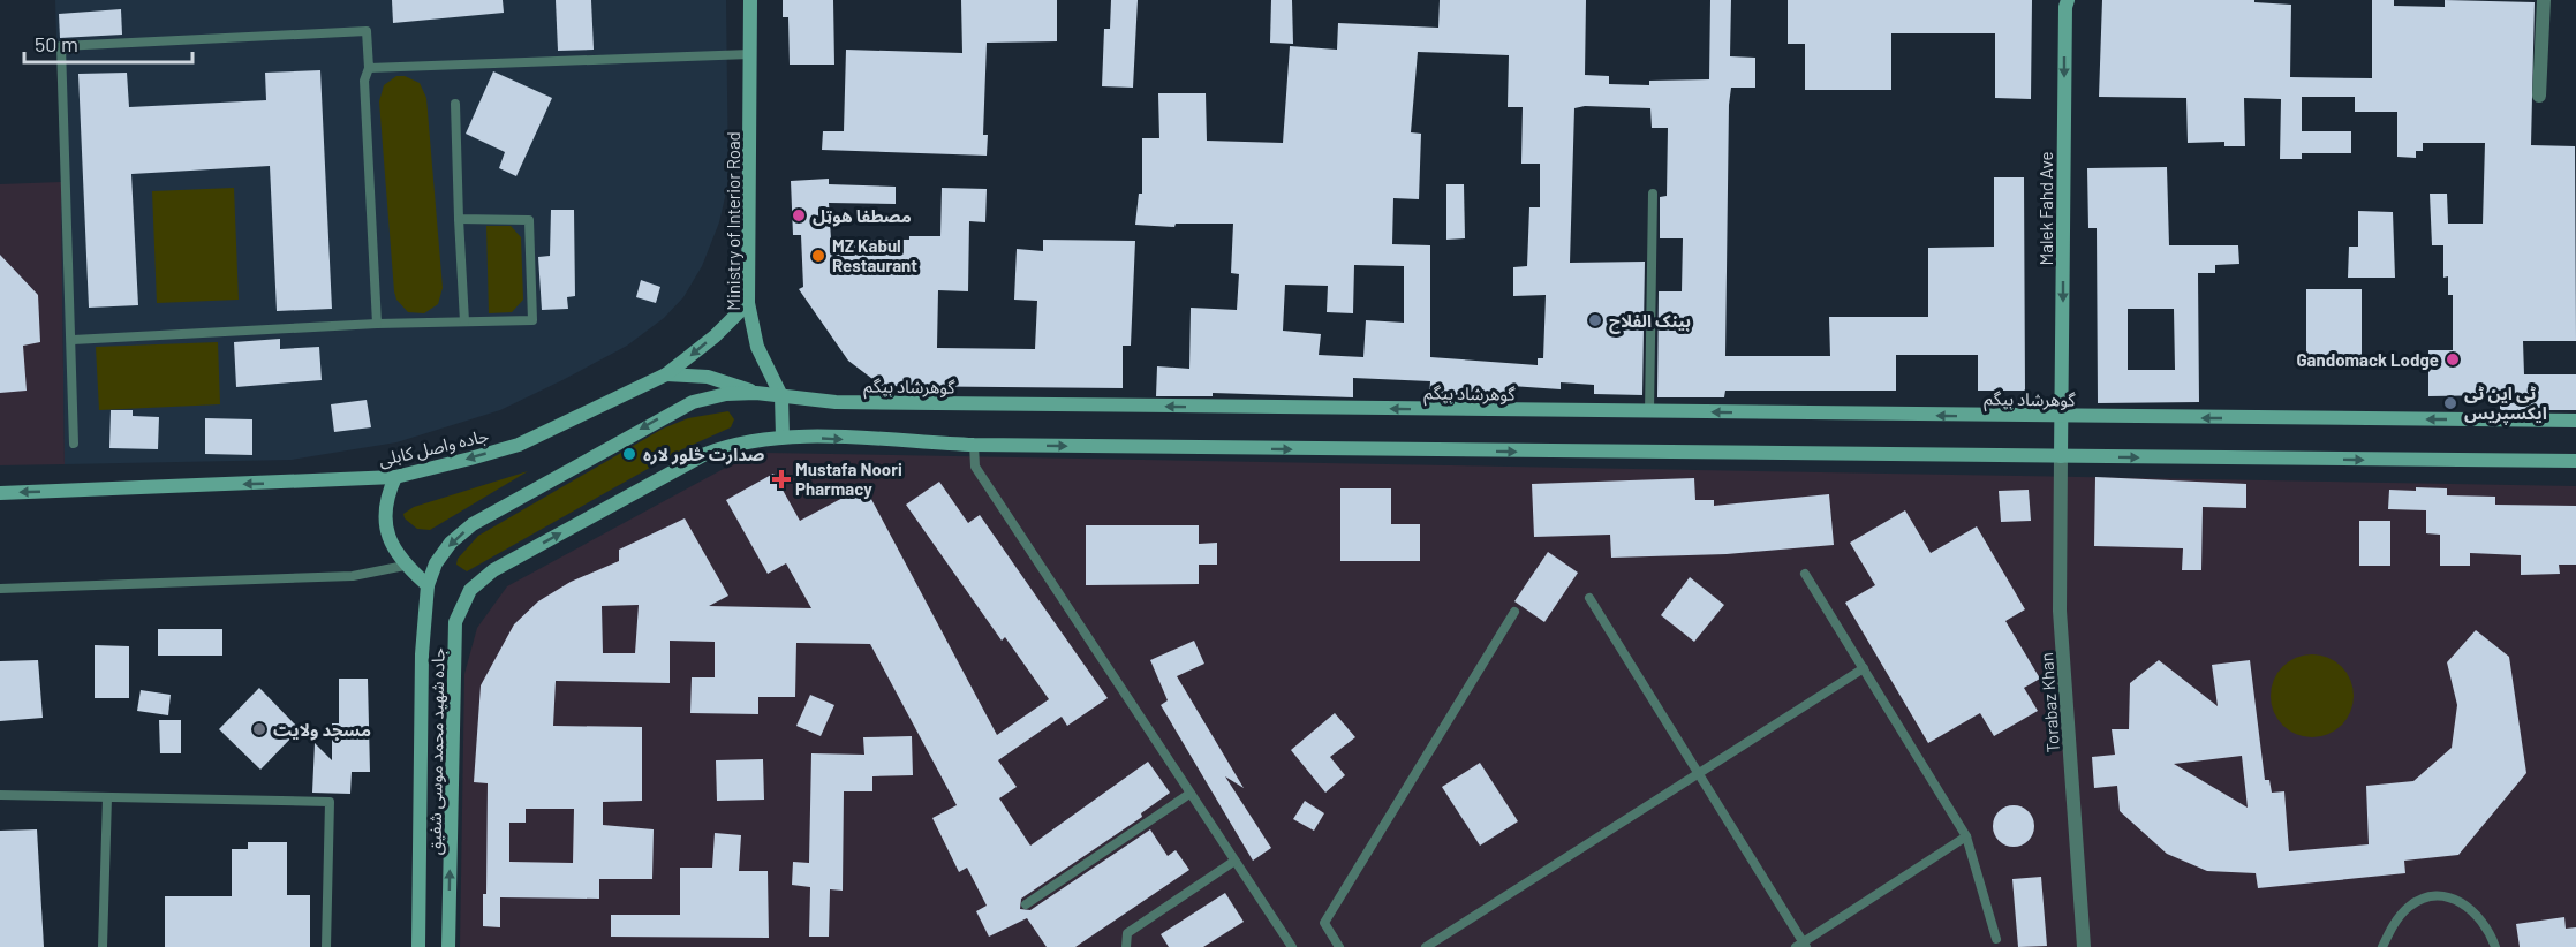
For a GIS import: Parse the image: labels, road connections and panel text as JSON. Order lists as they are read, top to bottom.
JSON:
{
  "streets": {
    "main road": [
      "Malek Fahd Ave",
      "Ministry of Interior Road",
      "گوهرشاد بیگم",
      "جاده واصل کابلی",
      "جاده شهید محمد موسی شفیق"
    ],
    "street": ["Torabaz Khan"]
  },
  "crossings": [
    ["Malek Fahd Ave", "گوهرشاد بیگم"],
    ["Malek Fahd Ave", "Torabaz Khan"],
    ["Ministry of Interior Road", "گوهرشاد بیگم"],
    ["Ministry of Interior Road", "جاده واصل کابلی"],
    ["Ministry of Interior Road", "جاده شهید محمد موسی شفیق"],
    ["گوهرشاد بیگم", "جاده شهید محمد موسی شفیق"]
  ],
  "one_way": ["Malek Fahd Ave", "جاده واصل کابلی", "جاده شهید محمد موسی شفیق"],
  "places": {
    "other": [
      "مصطفا هوټل",
      "MZ Kabul Restaurant",
      "بینک الفلاح",
      "Gandomack Lodge",
      "ٹی این ٹی ایکسپریس",
      "صدارت څلور لاره",
      "مسجد ولایت"
    ],
    "health": ["Mustafa Noori Pharmacy"]
  },
  "scale_bar": "50 m"
}
